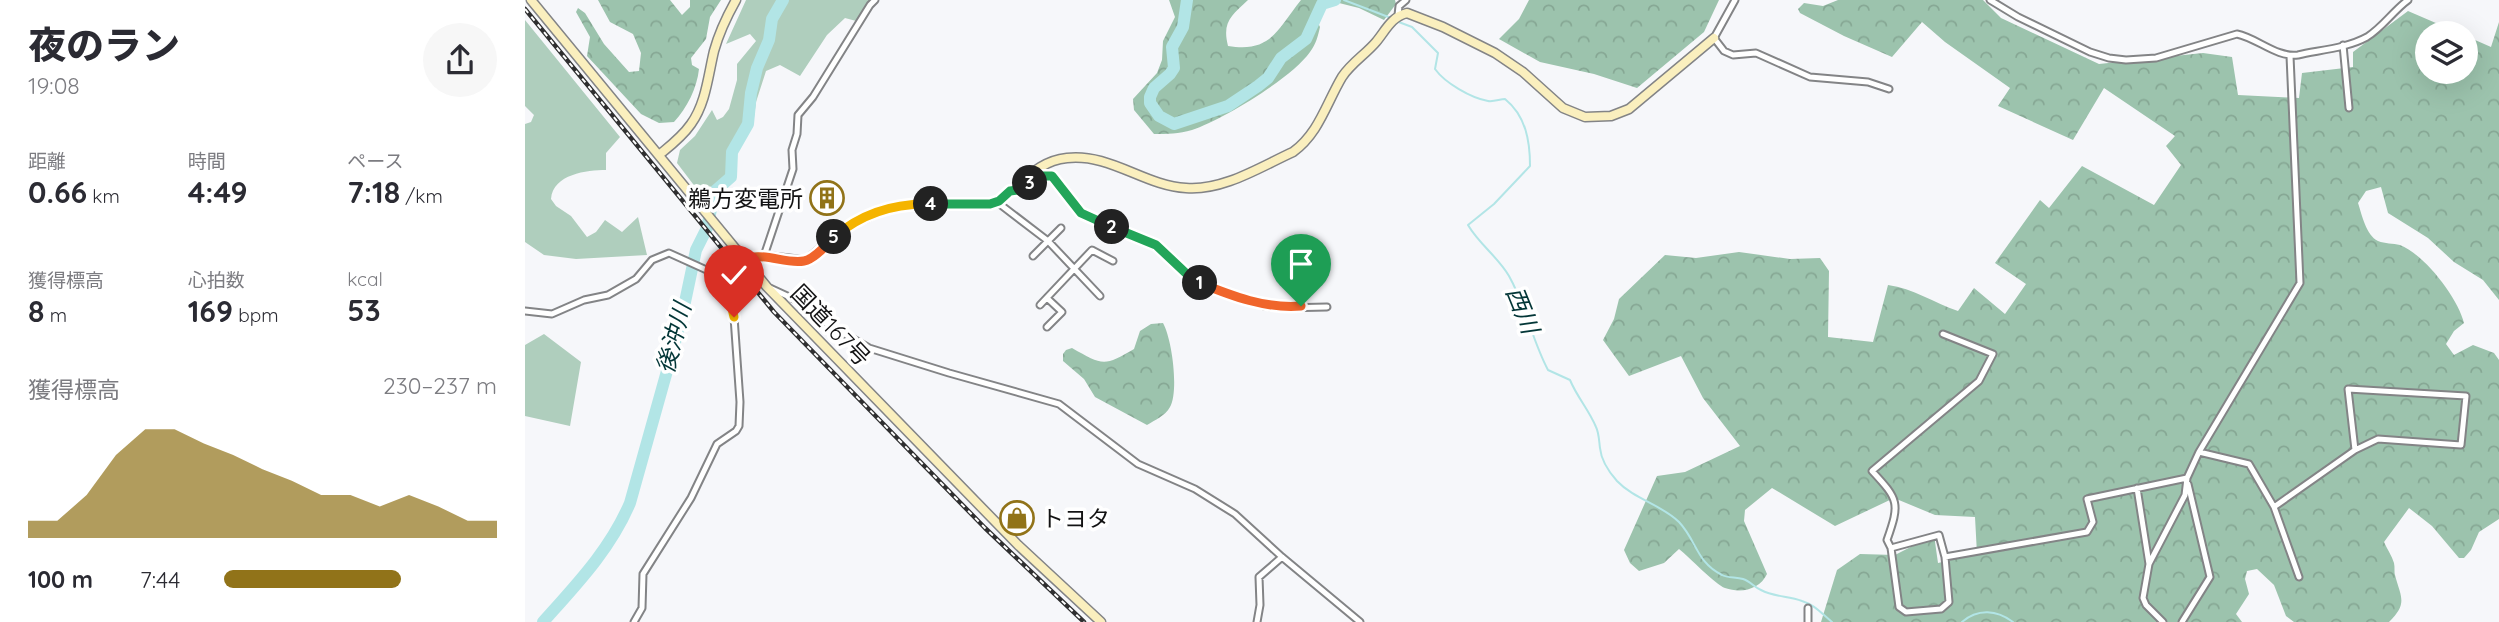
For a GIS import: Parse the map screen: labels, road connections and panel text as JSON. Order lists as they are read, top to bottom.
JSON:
{
  "streets": {
    "street": ["国道167号"]
  },
  "water": ["西川", "後沖川"],
  "places": {
    "building": ["鵜方変電所"],
    "shop": ["トヨタ"]
  },
  "page": {
    "heading": ["夜のラン", "19:08"],
    "stats": [
      ["距離", "0.66 km"],
      ["時間", "4:49"],
      ["ペース", "7:18 /km"],
      ["獲得標高", "8 m"],
      ["心拍数", "169 bpm"],
      ["kcal", "53"]
    ],
    "pins": [
      "3",
      "4",
      "2",
      "5",
      "1"
    ],
    "chart": ["獲得標高", "230–237 m"],
    "list": [
      {
        "name": "100 m",
        "note": "7:44"
      }
    ]
  }
}
